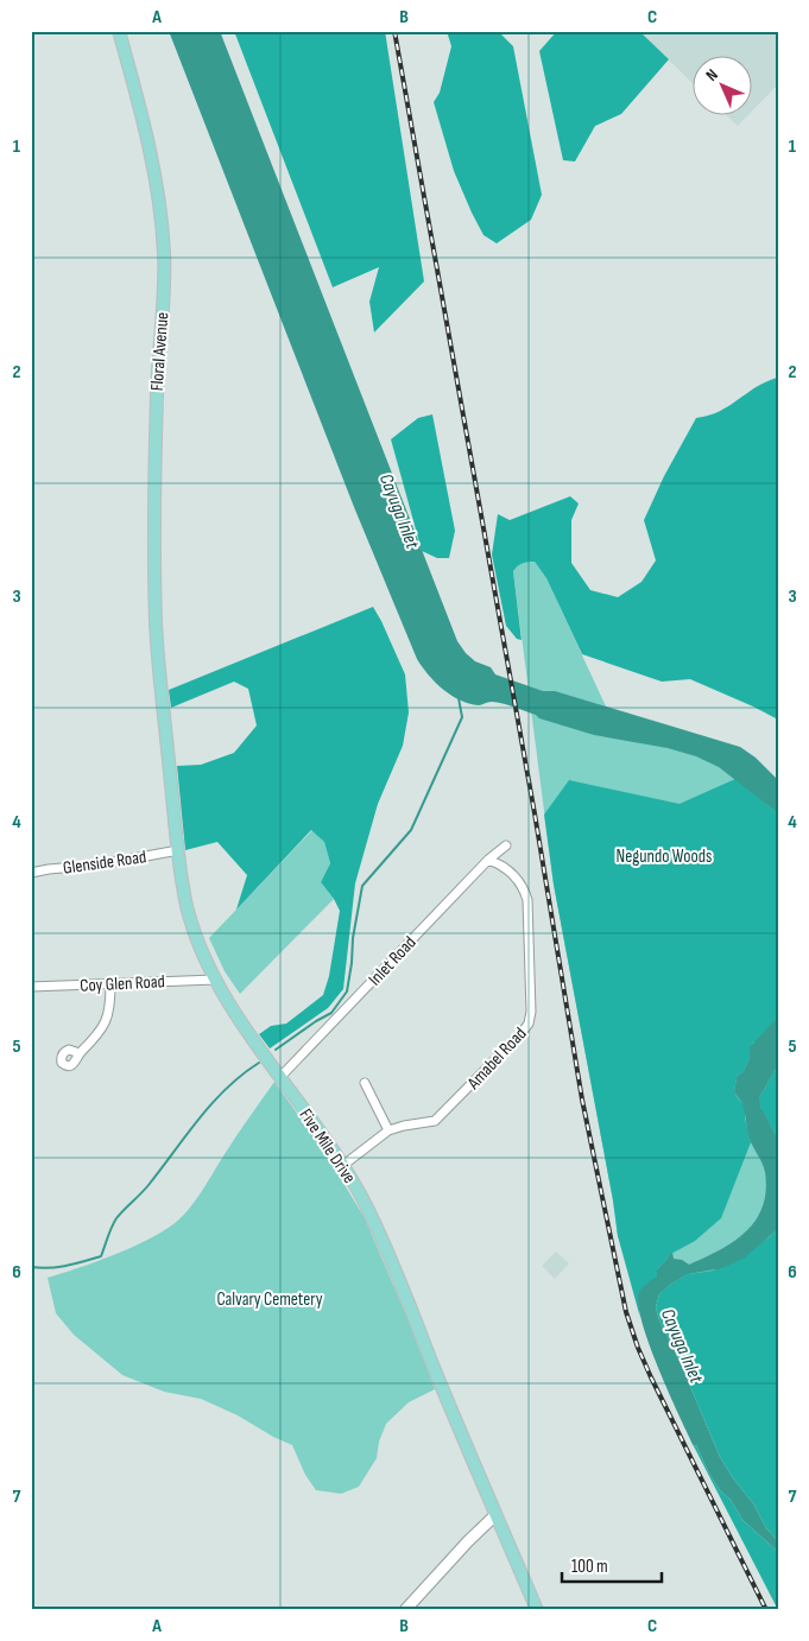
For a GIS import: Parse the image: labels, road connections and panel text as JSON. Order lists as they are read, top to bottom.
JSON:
{
  "streets": {
    "main road": ["Floral Avenue", "Five Mile Drive"],
    "street": [
      "Glenside Road",
      "Inlet Road",
      "Coy Glen Road",
      "Amabel Road"
    ]
  },
  "crossings": [
    ["Floral Avenue", "Five Mile Drive"],
    ["Glenside Road", "Five Mile Drive"],
    ["Inlet Road", "Amabel Road"],
    ["Inlet Road", "Five Mile Drive"],
    ["Coy Glen Road", "Five Mile Drive"],
    ["Amabel Road", "Five Mile Drive"]
  ],
  "water": ["Cayuga Inlet"],
  "parks": ["Negundo Woods", "Calvary Cemetery"],
  "scale_bar": "100 m",
  "north": "top left",
  "grid": {
    "columns": ["A", "B", "C"],
    "rows": [
      "1",
      "2",
      "3",
      "4",
      "5",
      "6",
      "7"
    ]
  }
}
